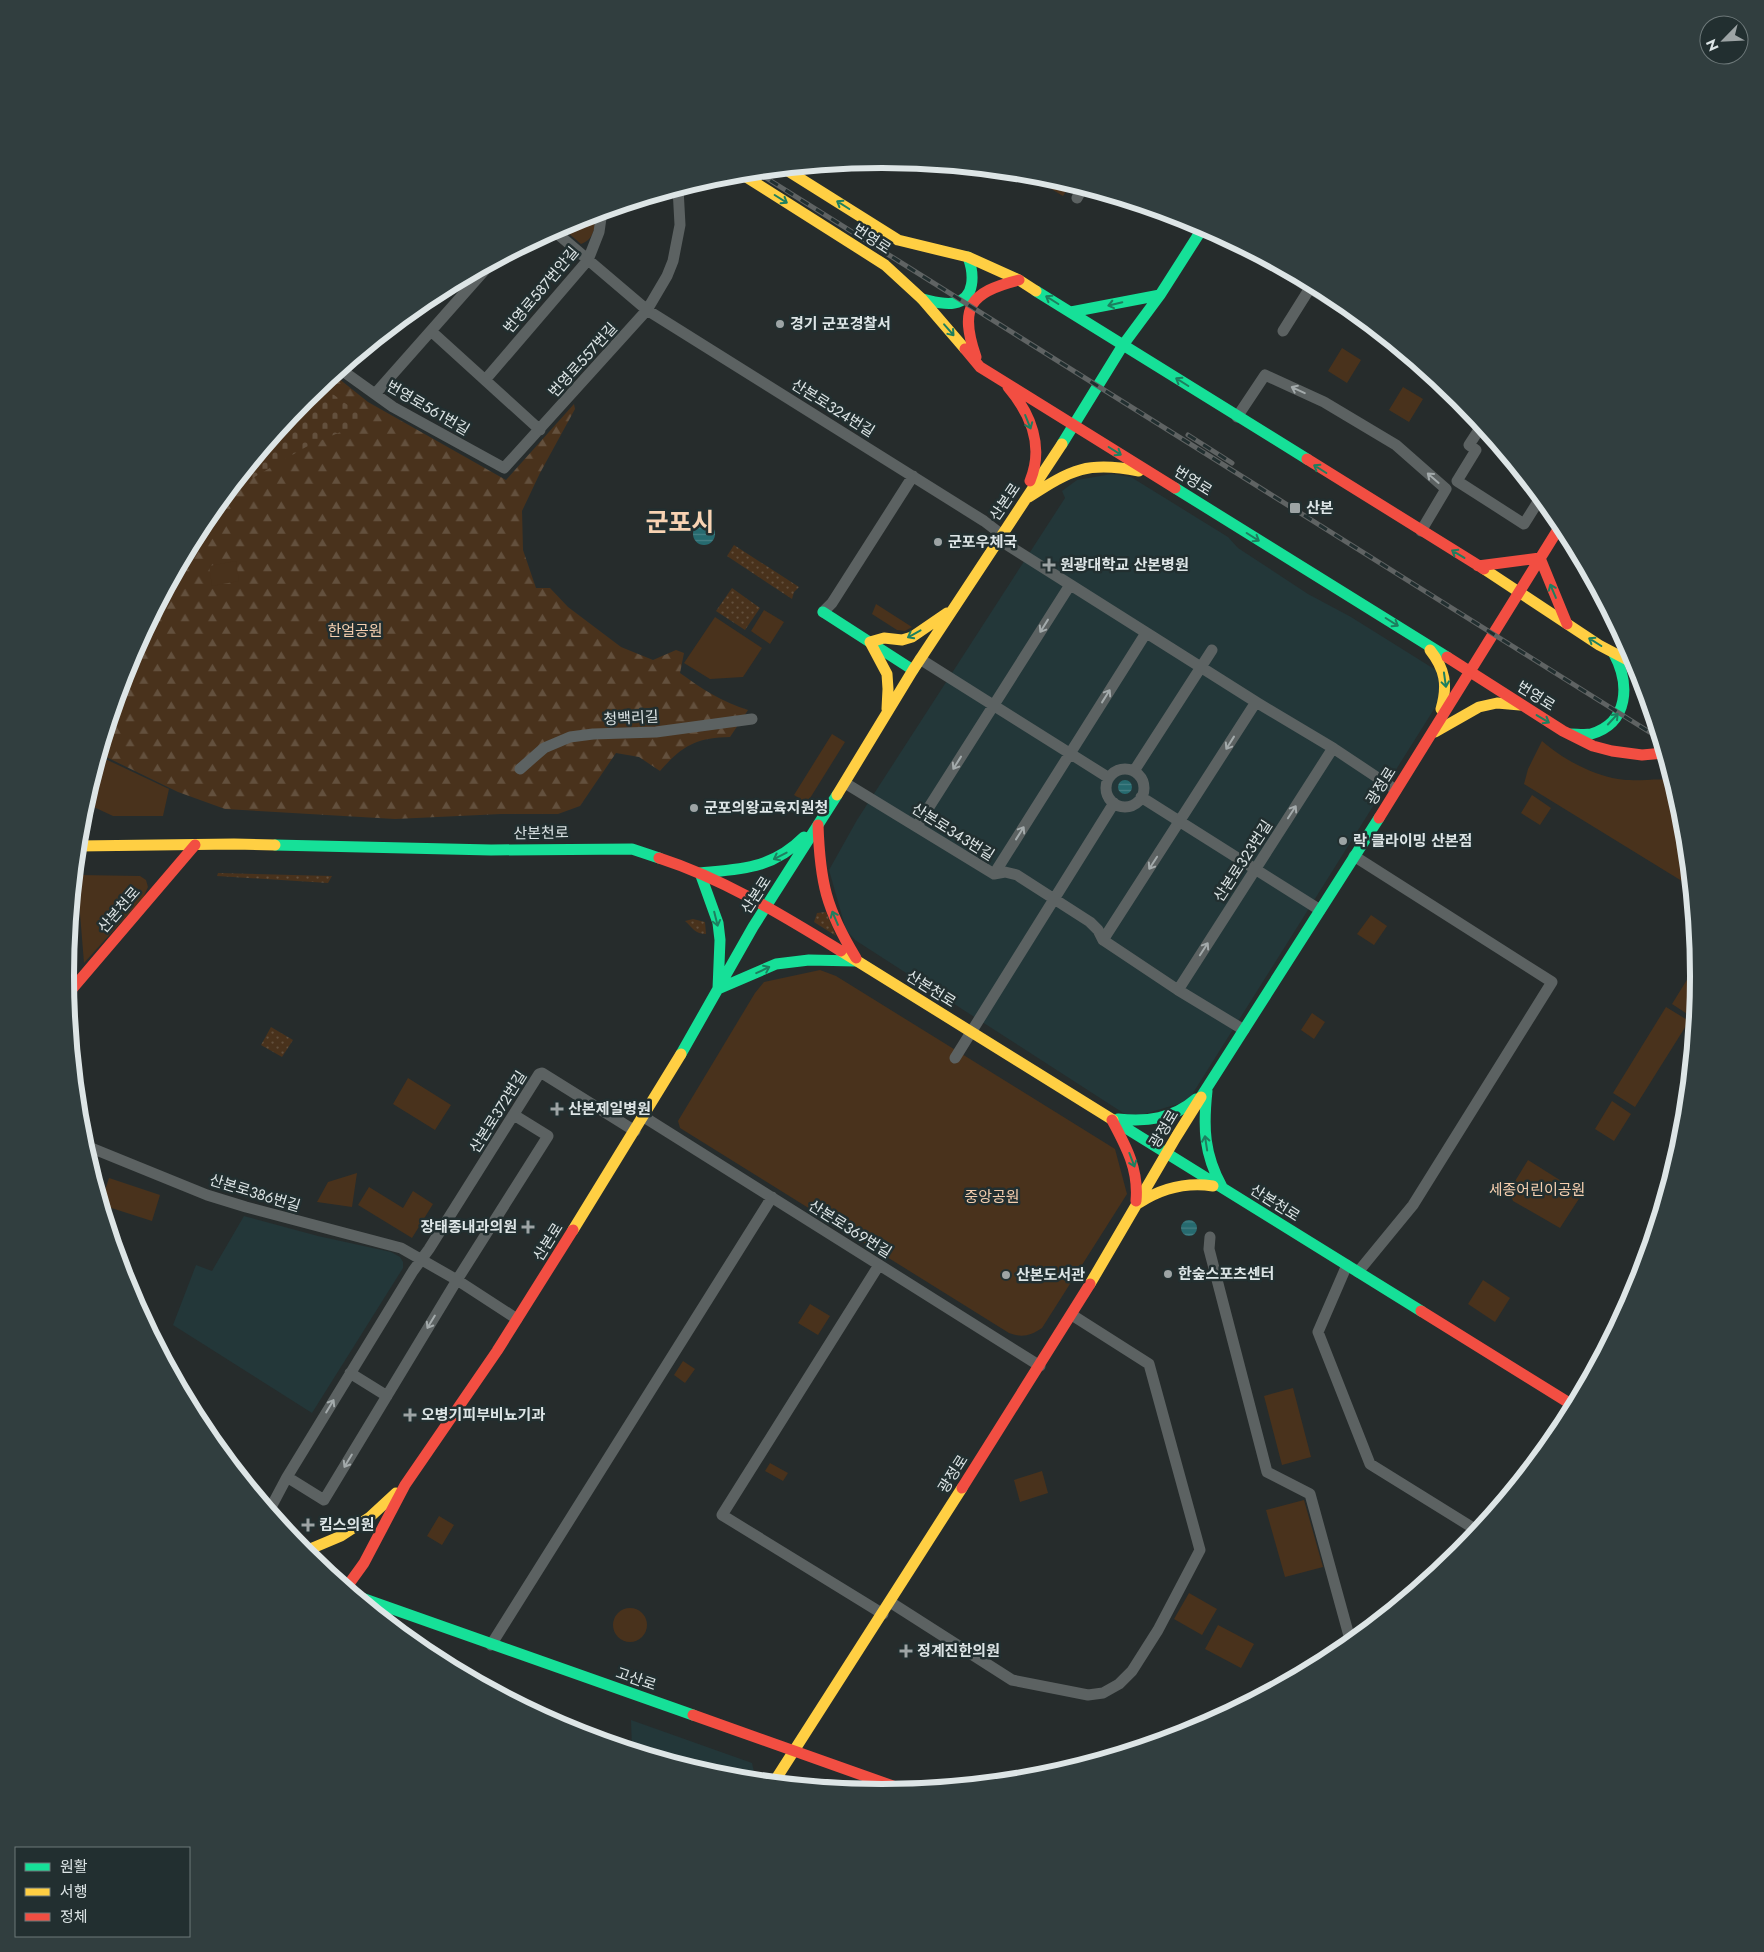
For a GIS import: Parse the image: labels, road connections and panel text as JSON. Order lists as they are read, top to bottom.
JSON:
{
  "streets": {
    "street": [
      "번영로",
      "번영로587번안길",
      "번영로557번길",
      "번영로561번길",
      "산본로324번길",
      "산본로",
      "청백리길",
      "광정로",
      "산본로343번길",
      "산본천로",
      "산본로323번길",
      "산본로372번길",
      "산본로386번길",
      "산본로369번길",
      "고산로"
    ]
  },
  "crossings": [
    ["번영로", "산본로"],
    ["번영로", "광정로"],
    ["번영로557번길", "번영로561번길"],
    ["번영로557번길", "산본로324번길"],
    ["산본로324번길", "산본로"],
    ["산본로", "산본로343번길"],
    ["산본로", "산본천로"],
    ["산본로", "산본로372번길"],
    ["산본로", "산본로386번길"],
    ["산본로", "산본로369번길"],
    ["광정로", "산본로343번길"],
    ["광정로", "산본천로"],
    ["광정로", "산본로369번길"],
    ["광정로", "고산로"],
    ["산본로343번길", "산본로323번길"],
    ["산본로372번길", "산본로386번길"]
  ],
  "districts": ["군포시"],
  "parks": ["한얼공원", "세종어린이공원", "중앙공원"],
  "places": {
    "other": [
      "경기 군포경찰서",
      "군포우체국",
      "군포의왕교육지원청",
      "락 클라이밍 산본점",
      "한숲스포츠센터",
      "산본도서관"
    ],
    "transit": ["산본"],
    "health": [
      "원광대학교 산본병원",
      "산본제일병원",
      "장태종내과의원",
      "오병기피부비뇨기과",
      "킴스의원",
      "정계진한의원"
    ]
  },
  "legend": ["원활", "서행", "정체"],
  "north": "bottom left"
}
